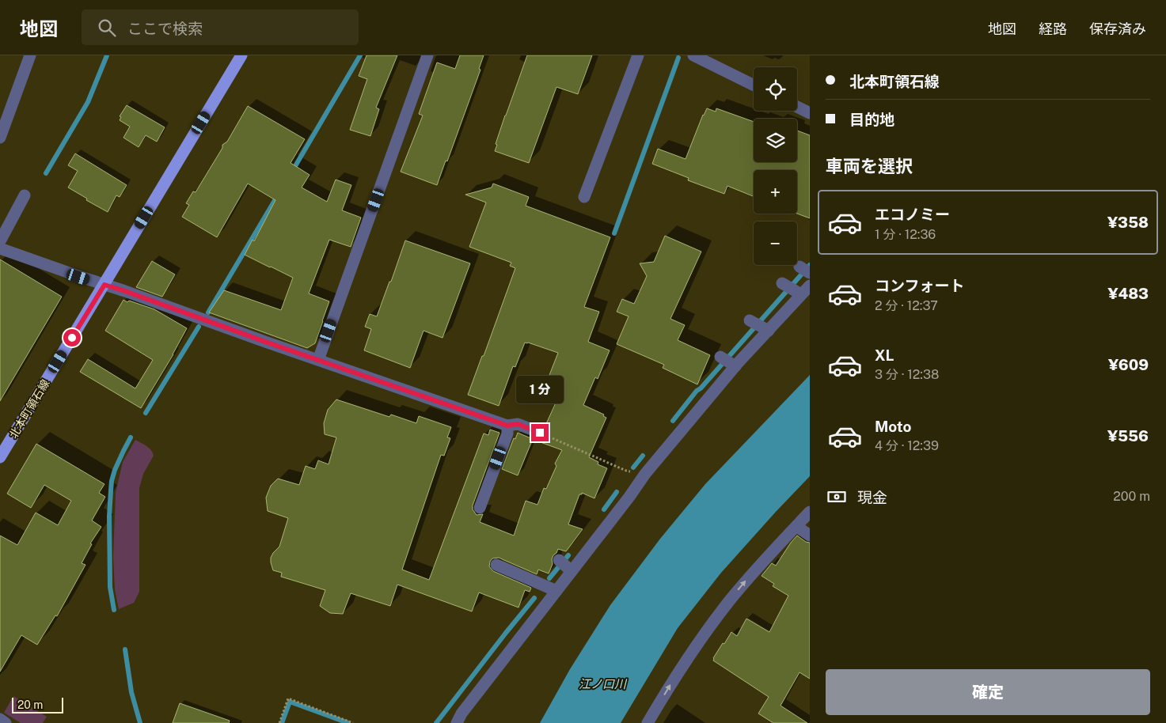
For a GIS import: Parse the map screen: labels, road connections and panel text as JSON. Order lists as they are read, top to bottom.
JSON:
{
  "streets": {
    "main road": ["北本町領石線"]
  },
  "water": ["江ノ口川"],
  "scale_bar": "20 m",
  "page": {
    "header": "地図",
    "search": "ここで検索",
    "nav": ["地図", "経路", "保存済み"],
    "banner": ["北本町領石線", "目的地"],
    "map_buttons": ["+", "−"],
    "heading": "車両を選択",
    "list": [
      {
        "name": "エコノミー",
        "note": "1 分 · 12:36",
        "value": "¥358"
      },
      {
        "name": "コンフォート",
        "note": "2 分 · 12:37",
        "value": "¥483"
      },
      {
        "name": "XL",
        "note": "3 分 · 12:38",
        "value": "¥609"
      },
      {
        "name": "Moto",
        "note": "4 分 · 12:39",
        "value": "¥556"
      }
    ],
    "bubble": "1 分",
    "pay": ["現金", "200 m"],
    "buttons": "確定",
    "scale": "20 m"
  }
}
